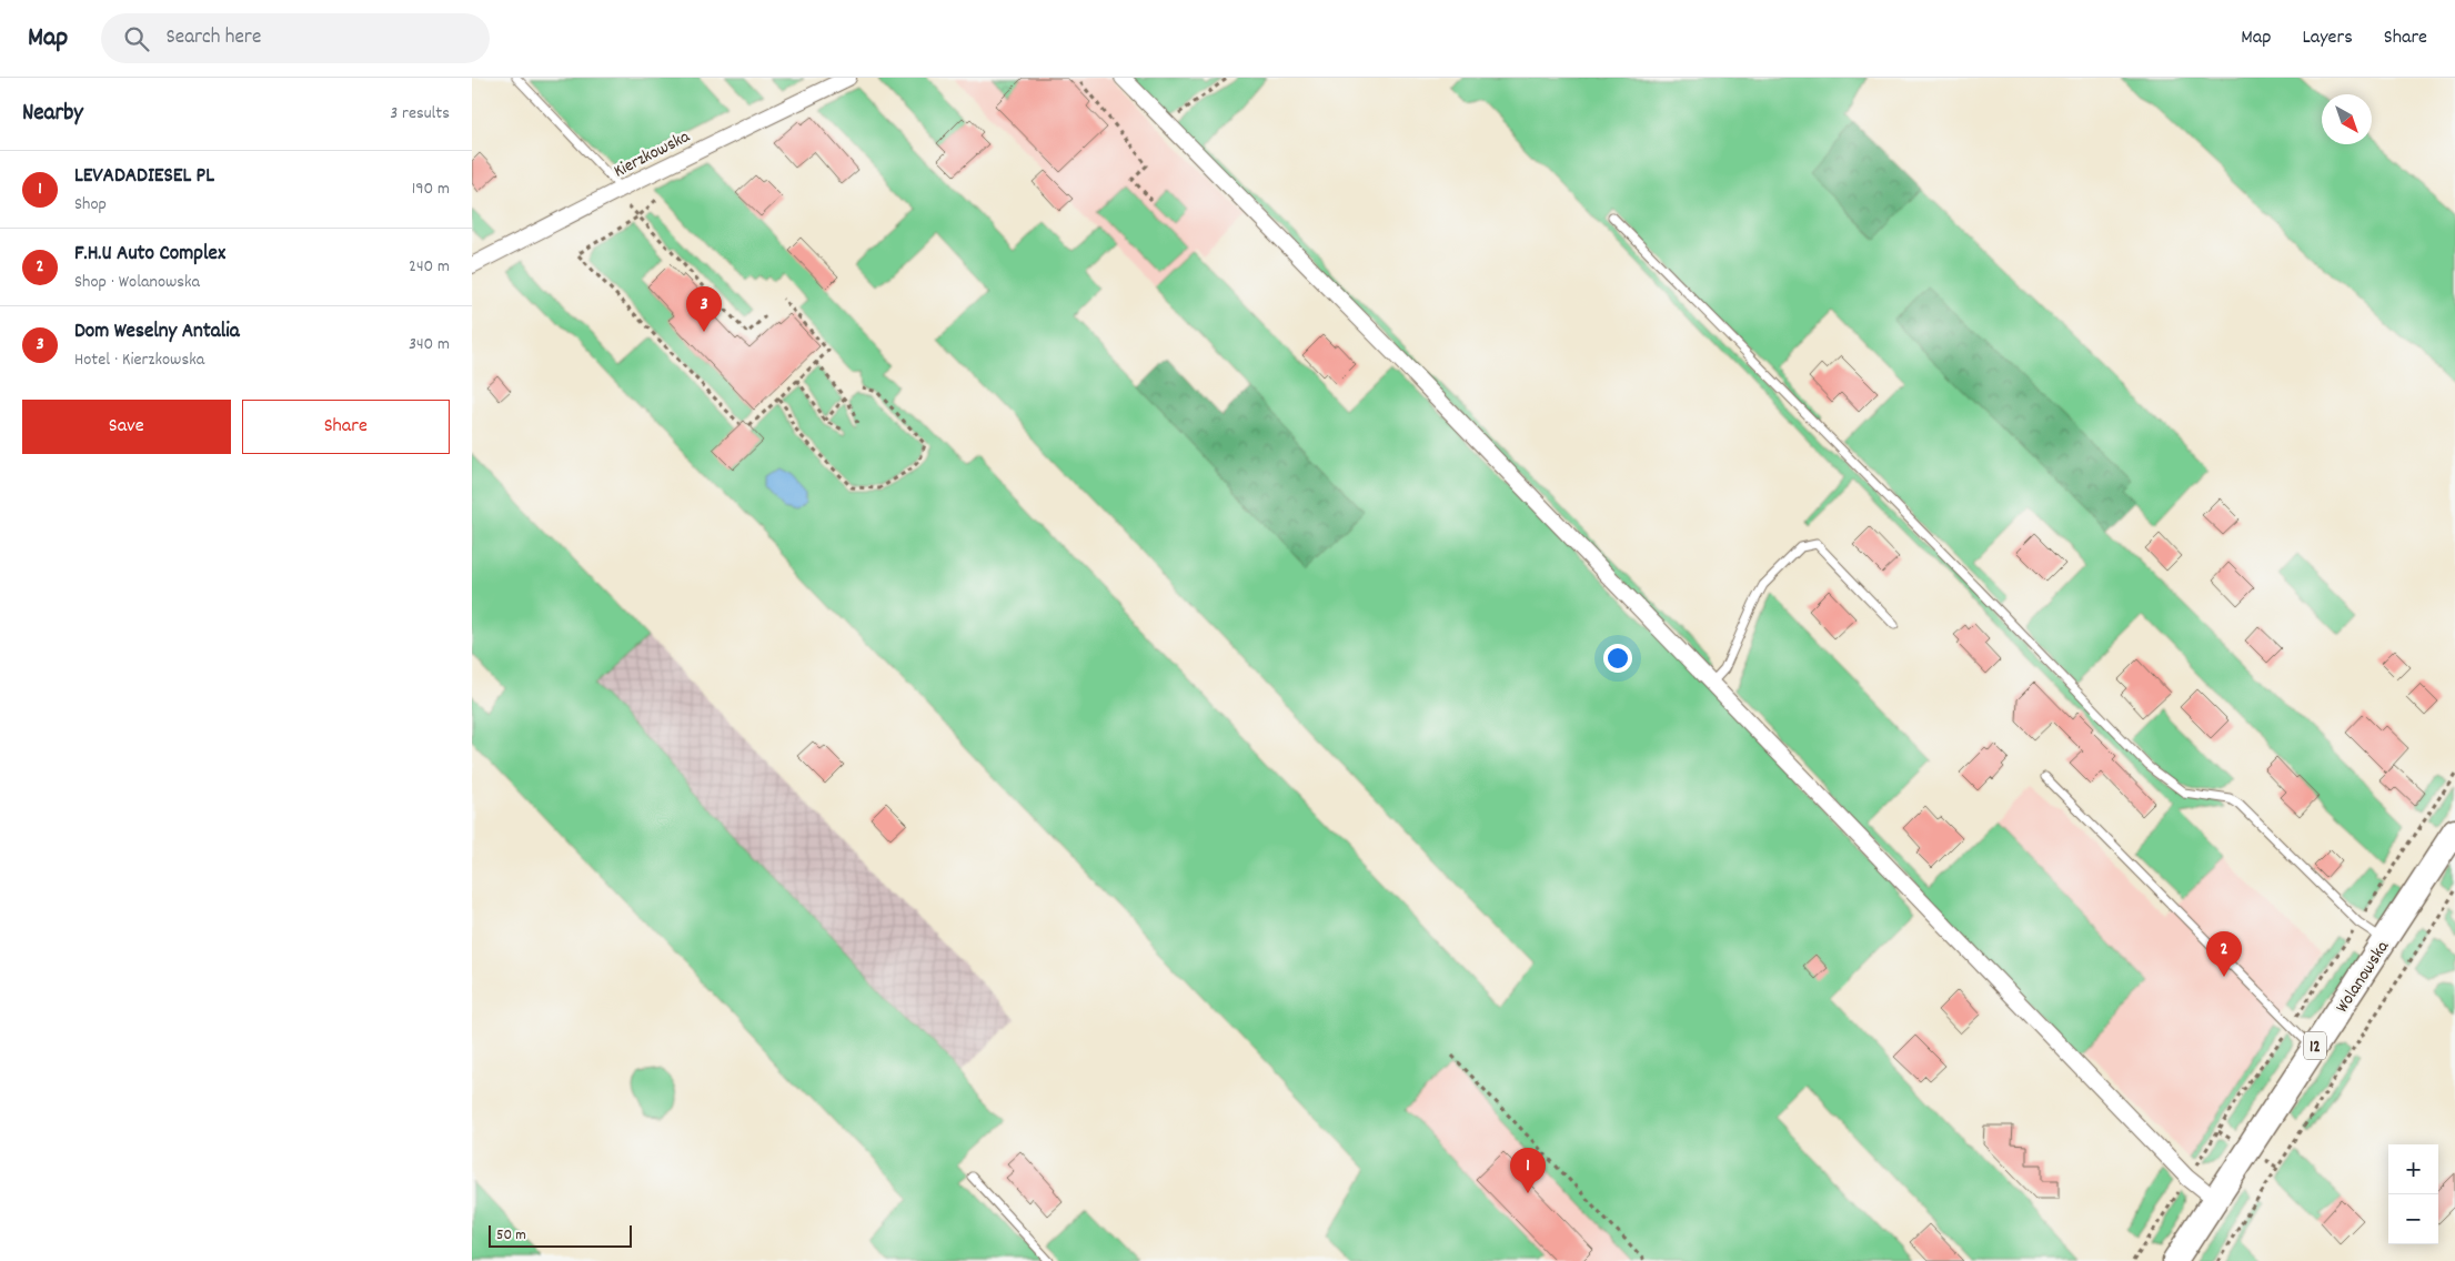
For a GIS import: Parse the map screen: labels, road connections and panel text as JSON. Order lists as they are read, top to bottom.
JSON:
{
  "streets": {
    "main road": ["Wolanowska", "12"],
    "street": ["Kierzkowska"]
  },
  "scale_bar": "50 m",
  "north": "bottom right",
  "page": {
    "header": "Map",
    "search": "Search here",
    "nav": ["Map", "Layers", "Share"],
    "heading": ["Nearby", "3 results"],
    "list": [
      {
        "mark": "1",
        "name": "LEVADADIESEL PL",
        "note": "Shop",
        "value": "190 m"
      },
      {
        "mark": "2",
        "name": "F.H.U Auto Complex",
        "note": "Shop · Wolanowska",
        "value": "240 m"
      },
      {
        "mark": "3",
        "name": "Dom Weselny Antalia",
        "note": "Hotel · Kierzkowska",
        "value": "340 m"
      }
    ],
    "pins": ["3", "2", "1"],
    "buttons": ["Save", "Share"],
    "map_buttons": ["+", "−"],
    "scale": "50 m"
  }
}
